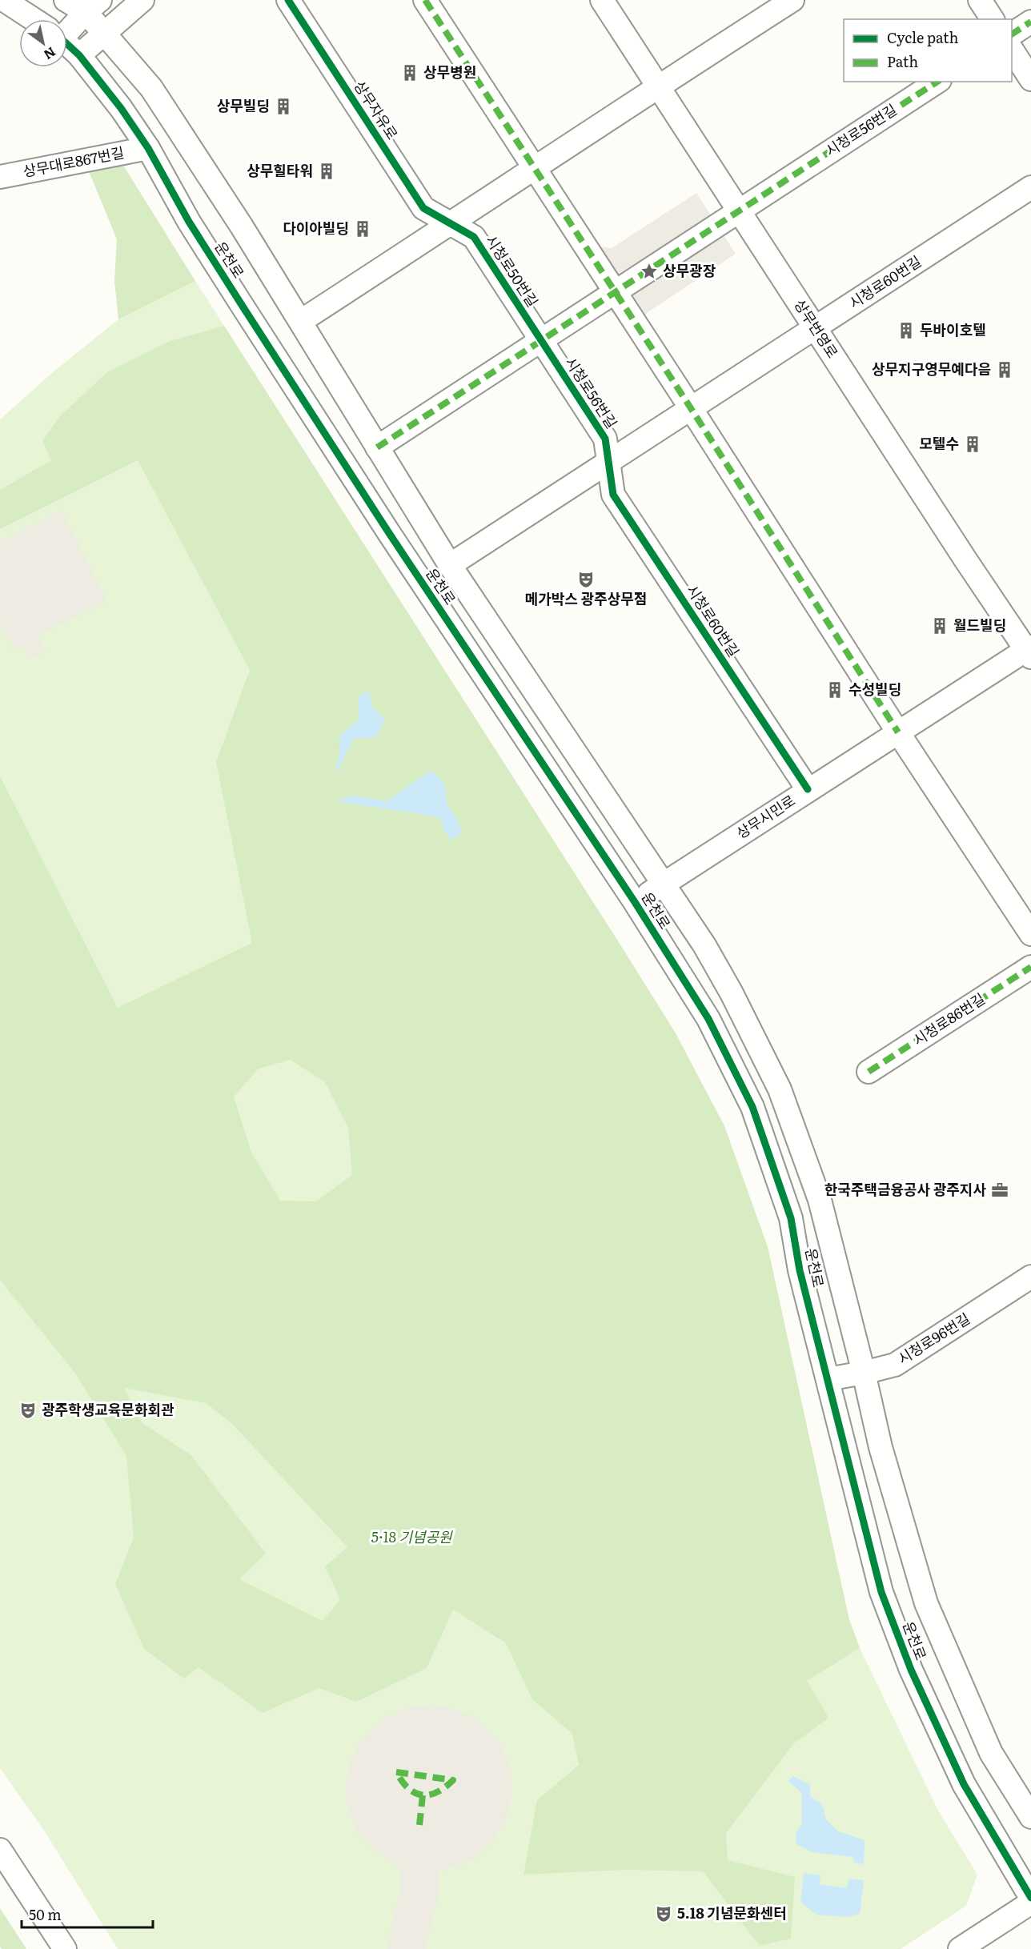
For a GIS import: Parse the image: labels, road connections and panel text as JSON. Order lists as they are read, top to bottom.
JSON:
{
  "streets": {
    "street": [
      "상무자유로",
      "시청로56번길",
      "상무대로867번길",
      "운천로",
      "시청로50번길",
      "시청로60번길",
      "상무번영로",
      "상무시민로",
      "시청로86번길",
      "시청로96번길"
    ]
  },
  "crossings": [
    ["상무자유로", "시청로50번길"],
    ["시청로56번길", "운천로"],
    ["시청로56번길", "시청로50번길"],
    ["시청로56번길", "시청로60번길"],
    ["시청로56번길", "상무번영로"],
    ["상무대로867번길", "운천로"],
    ["운천로", "시청로60번길"],
    ["운천로", "상무시민로"],
    ["운천로", "시청로96번길"],
    ["시청로60번길", "상무번영로"],
    ["시청로60번길", "상무시민로"],
    ["상무번영로", "상무시민로"]
  ],
  "parks": ["5·18 기념공원"],
  "places": {
    "building": [
      "상무병원",
      "상무빌딩",
      "상무힐타워",
      "다이아빌딩",
      "두바이호텔",
      "상무지구영무예다음",
      "모텔수",
      "월드빌딩",
      "수성빌딩"
    ],
    "place": ["상무광장"],
    "theatre": ["메가박스 광주상무점", "광주학생교육문화회관", "5.18 기념문화센터"],
    "office": ["한국주택금융공사 광주지사"]
  },
  "legend": ["Cycle path", "Path"],
  "scale_bar": "50 m",
  "north": "bottom right"
}
